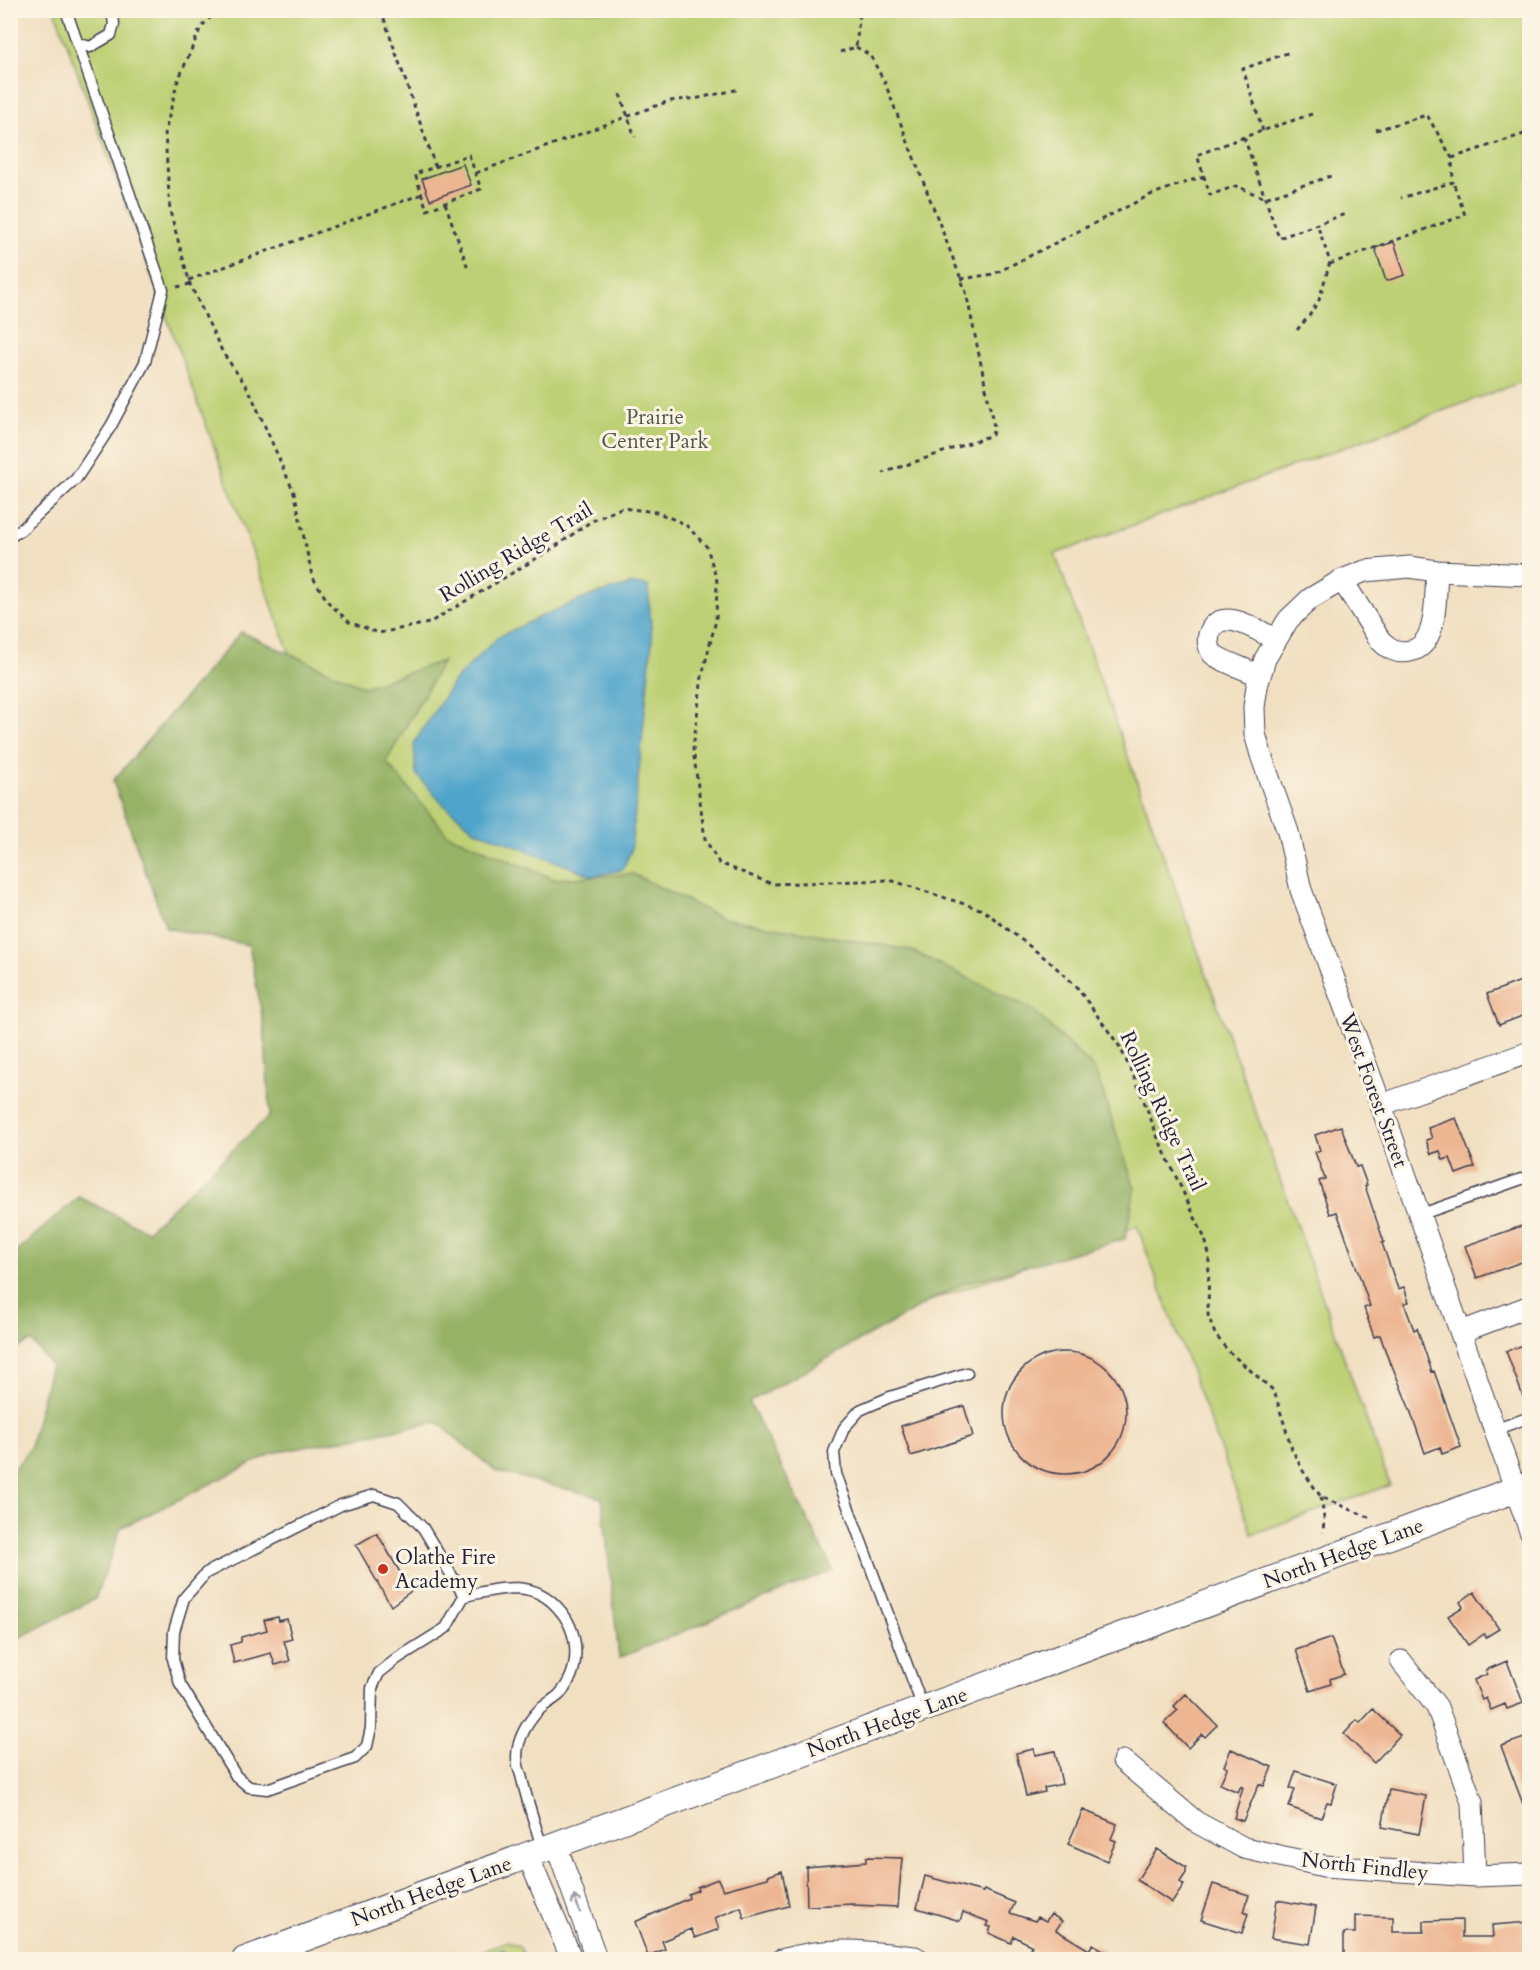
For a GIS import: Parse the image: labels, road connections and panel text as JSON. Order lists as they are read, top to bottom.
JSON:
{
  "streets": {
    "street": ["West Forest Street", "North Hedge Lane", "North Findley"],
    "path": ["Rolling Ridge Trail"]
  },
  "crossings": [
    ["West Forest Street", "North Hedge Lane"]
  ],
  "parks": ["Prairie Center Park"],
  "places": ["Olathe Fire Academy"]
}
